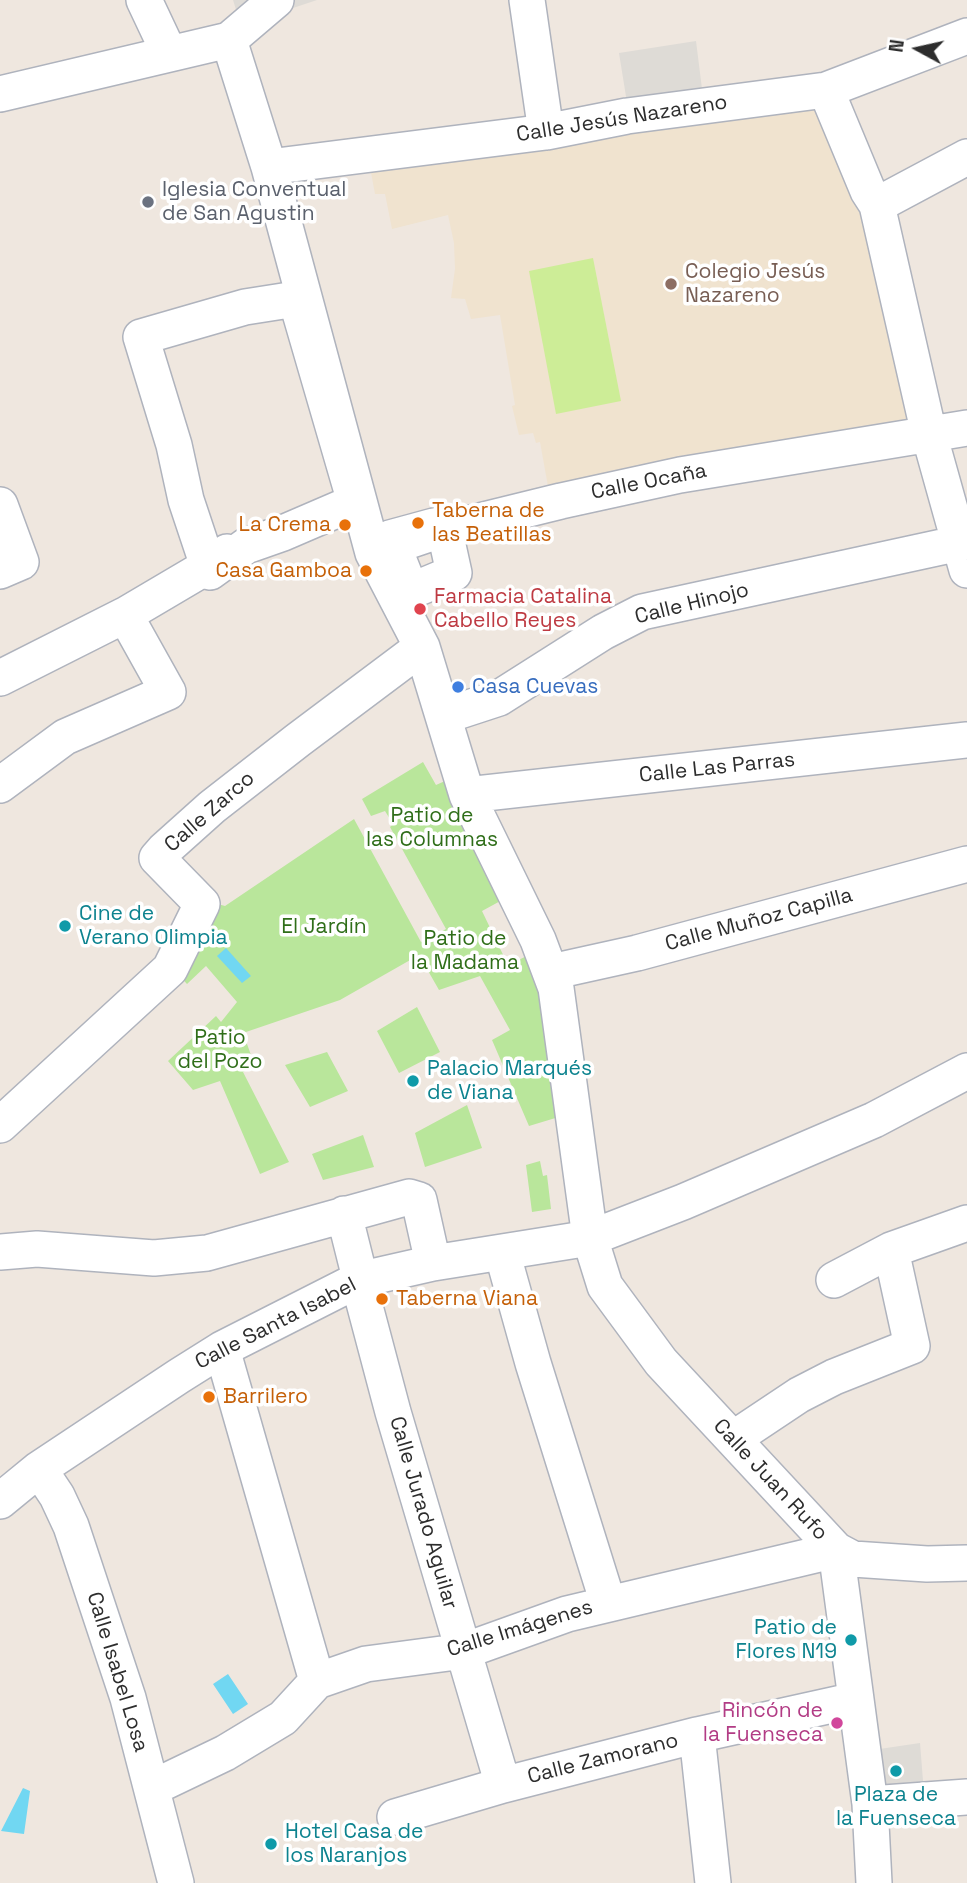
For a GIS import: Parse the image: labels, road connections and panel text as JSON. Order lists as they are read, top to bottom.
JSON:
{
  "streets": {
    "street": [
      "Calle Jesús Nazareno",
      "Calle Ocaña",
      "Calle Hinojo",
      "Calle Las Parras",
      "Calle Zarco",
      "Calle Muñoz Capilla",
      "Calle Santa Isabel",
      "Calle Juan Rufo",
      "Calle Jurado Aguilar",
      "Calle Imágenes",
      "Calle Isabel Losa",
      "Calle Zamorano"
    ]
  },
  "crossings": [
    ["Calle Ocaña", "Calle Juan Rufo"],
    ["Calle Hinojo", "Calle Juan Rufo"],
    ["Calle Las Parras", "Calle Juan Rufo"],
    ["Calle Zarco", "Calle Juan Rufo"],
    ["Calle Muñoz Capilla", "Calle Juan Rufo"],
    ["Calle Santa Isabel", "Calle Juan Rufo"],
    ["Calle Santa Isabel", "Calle Jurado Aguilar"],
    ["Calle Santa Isabel", "Calle Isabel Losa"],
    ["Calle Juan Rufo", "Calle Imágenes"],
    ["Calle Juan Rufo", "Calle Zamorano"],
    ["Calle Jurado Aguilar", "Calle Imágenes"],
    ["Calle Jurado Aguilar", "Calle Zamorano"],
    ["Calle Imágenes", "Calle Isabel Losa"]
  ],
  "parks": [
    "Patio de las Columnas",
    "El Jardín",
    "Patio de la Madama",
    "Patio del Pozo"
  ],
  "places": [
    "Iglesia Conventual de San Agustin",
    "Colegio Jesús Nazareno",
    "Taberna de las Beatillas",
    "La Crema",
    "Casa Gamboa",
    "Farmacia Catalina Cabello Reyes",
    "Casa Cuevas",
    "Cine de Verano Olimpia",
    "Palacio Marqués de Viana",
    "Taberna Viana",
    "Barrilero",
    "Patio de Flores N19",
    "Rincón de la Fuenseca",
    "Plaza de la Fuenseca",
    "Hotel Casa de los Naranjos"
  ],
  "north": "left"
}
